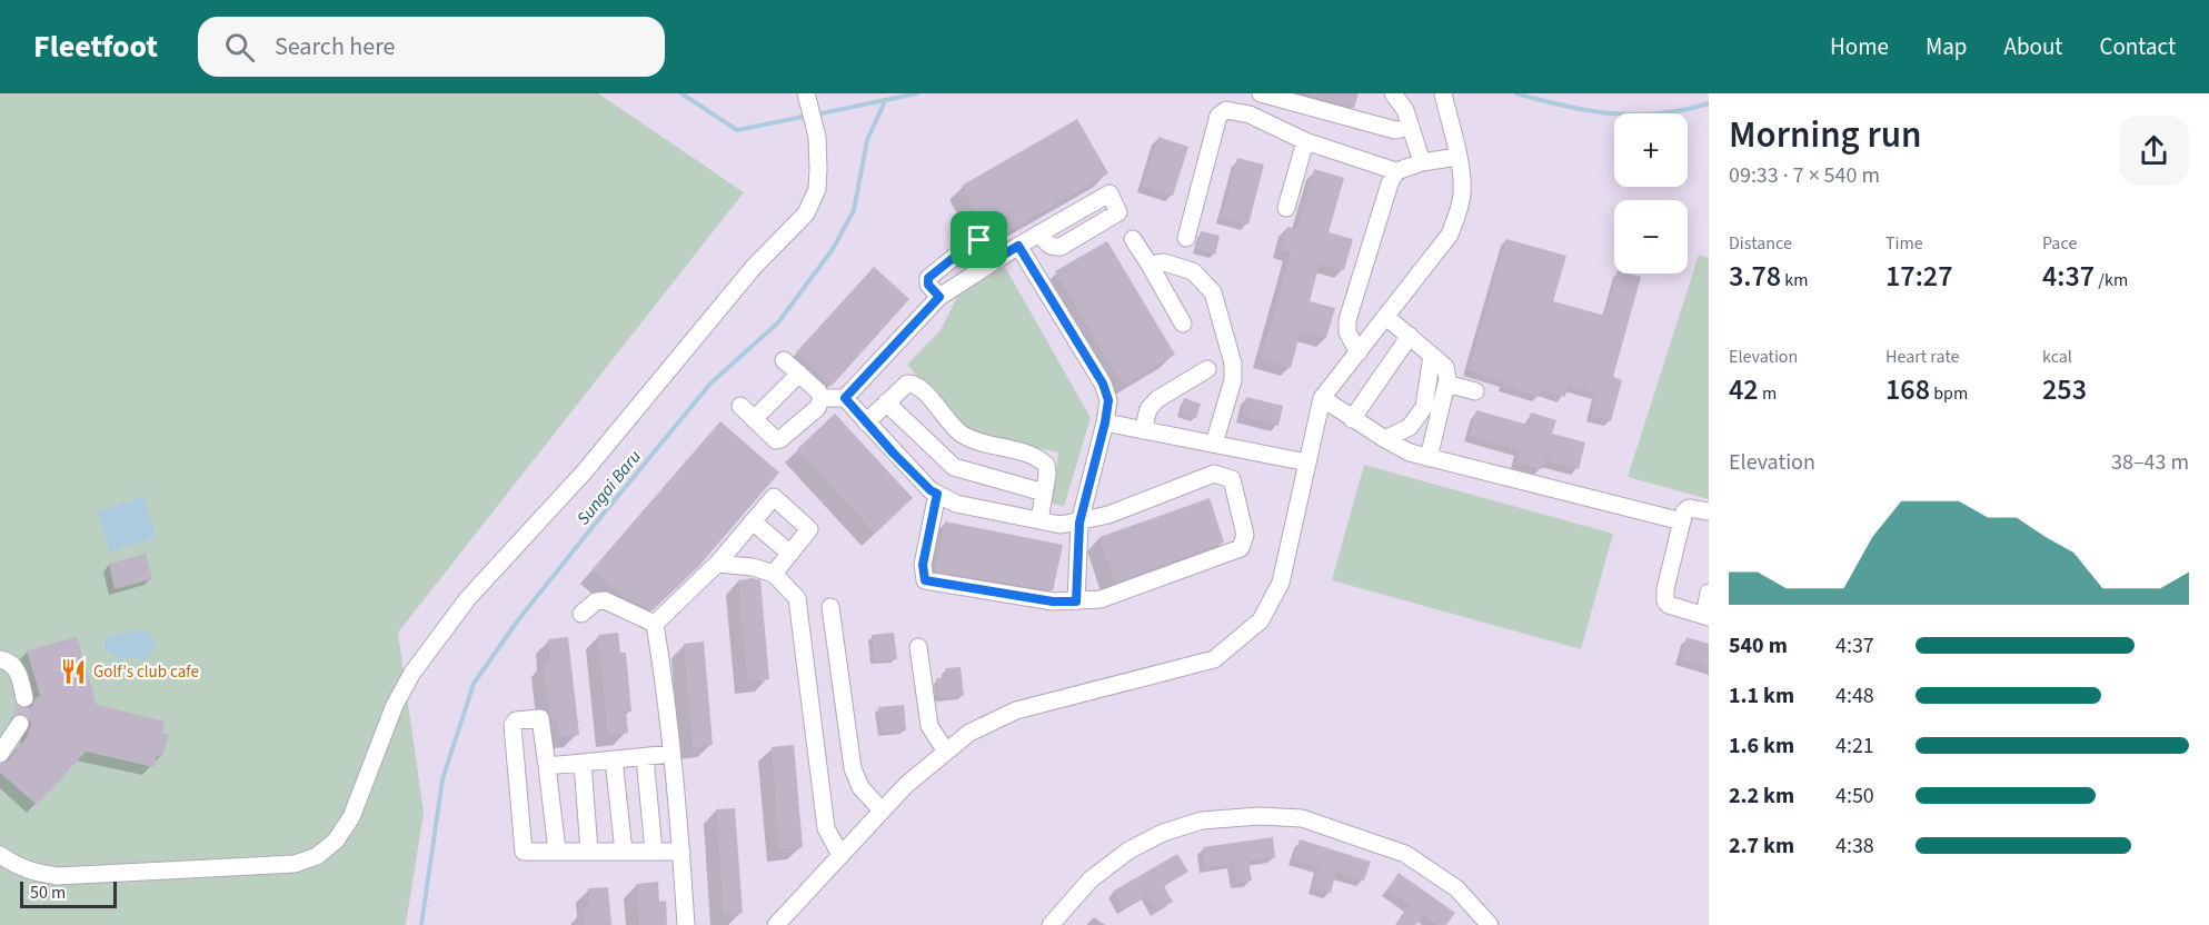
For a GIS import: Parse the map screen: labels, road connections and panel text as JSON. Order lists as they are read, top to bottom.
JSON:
{
  "water": ["Sungai Baru"],
  "places": {
    "restaurant": ["Golf's club cafe"]
  },
  "scale_bar": "50 m",
  "page": {
    "header": "Fleetfoot",
    "search": "Search here",
    "nav": [
      "Home",
      "Map",
      "About",
      "Contact"
    ],
    "heading": ["Morning run", "09:33 · 7 × 540 m"],
    "map_buttons": ["+", "−"],
    "stats": [
      ["Distance", "3.78 km"],
      ["Time", "17:27"],
      ["Pace", "4:37 /km"],
      ["Elevation", "42 m"],
      ["Heart rate", "168 bpm"],
      ["kcal", "253"]
    ],
    "chart": ["Elevation", "38–43 m"],
    "list": [
      {
        "name": "540 m",
        "note": "4:37"
      },
      {
        "name": "1.1 km",
        "note": "4:48"
      },
      {
        "name": "1.6 km",
        "note": "4:21"
      },
      {
        "name": "2.2 km",
        "note": "4:50"
      },
      {
        "name": "2.7 km",
        "note": "4:38"
      }
    ],
    "scale": "50 m"
  }
}
